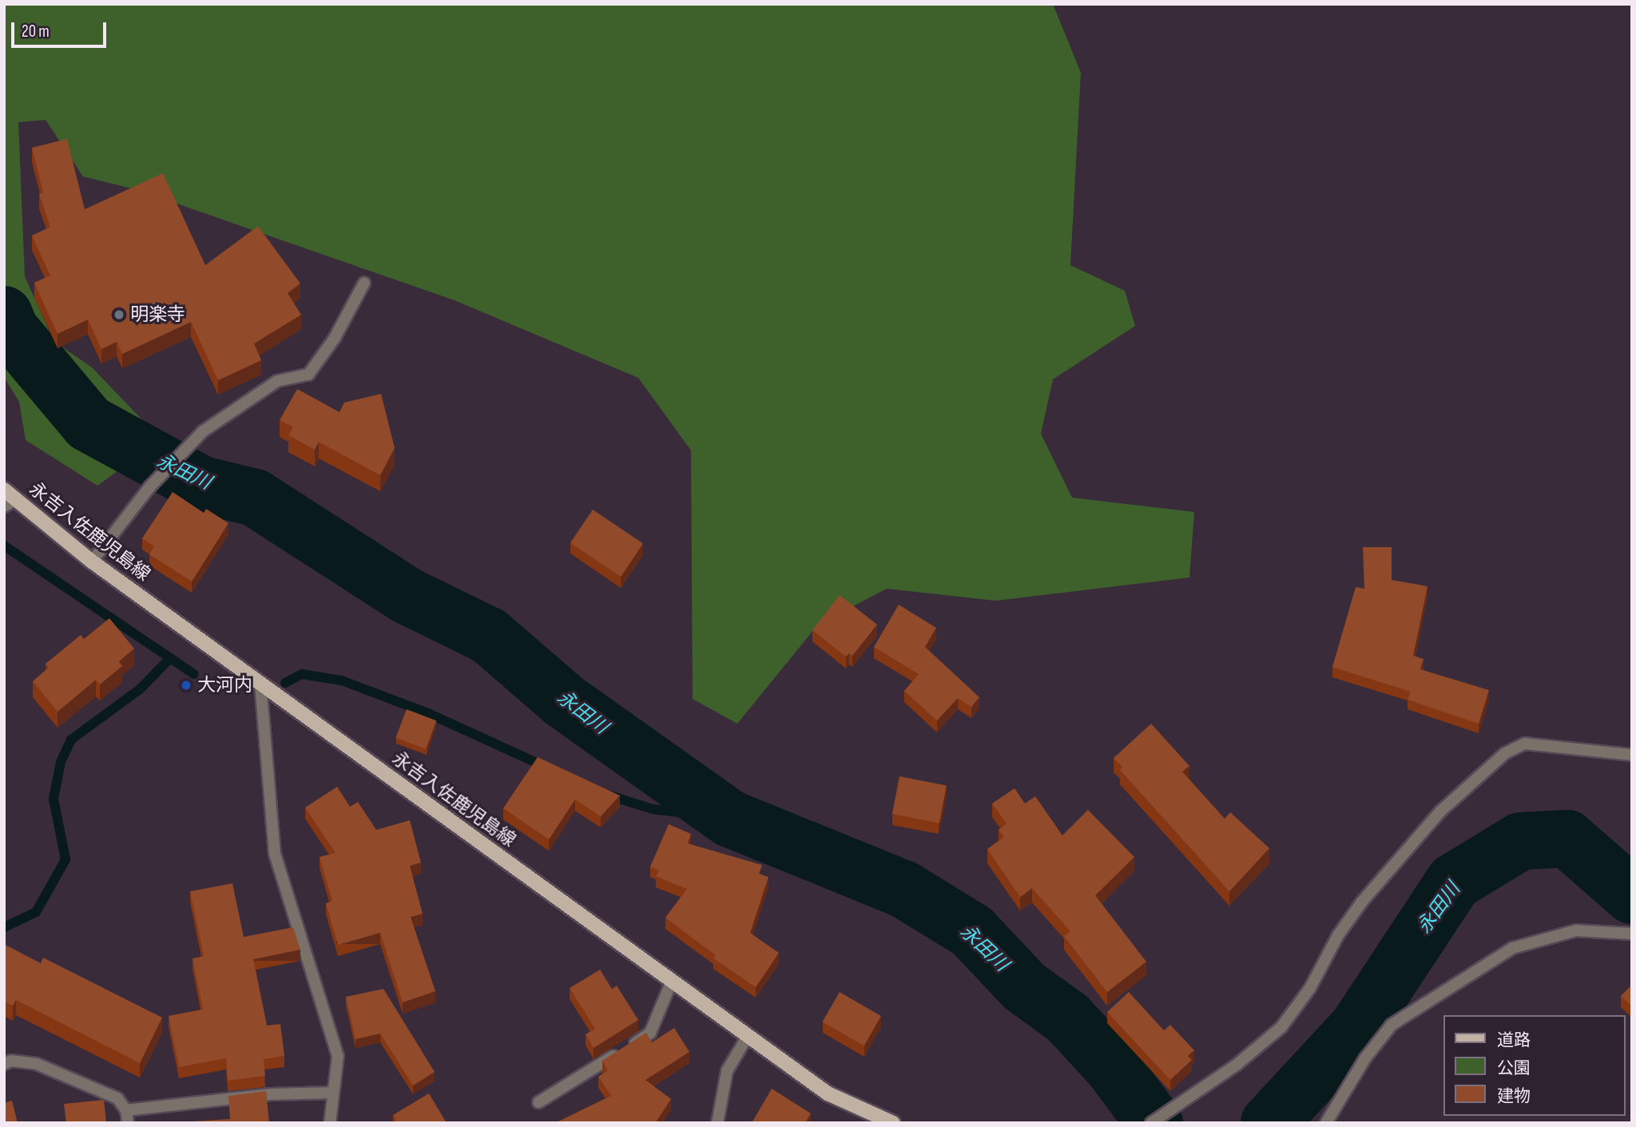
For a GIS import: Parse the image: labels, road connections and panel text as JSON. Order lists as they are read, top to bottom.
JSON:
{
  "streets": {
    "main road": ["永吉入佐鹿児島線"]
  },
  "water": ["永田川"],
  "places": ["明楽寺", "大河内"],
  "legend": ["道路", "公園", "建物"],
  "scale_bar": "20 m"
}
